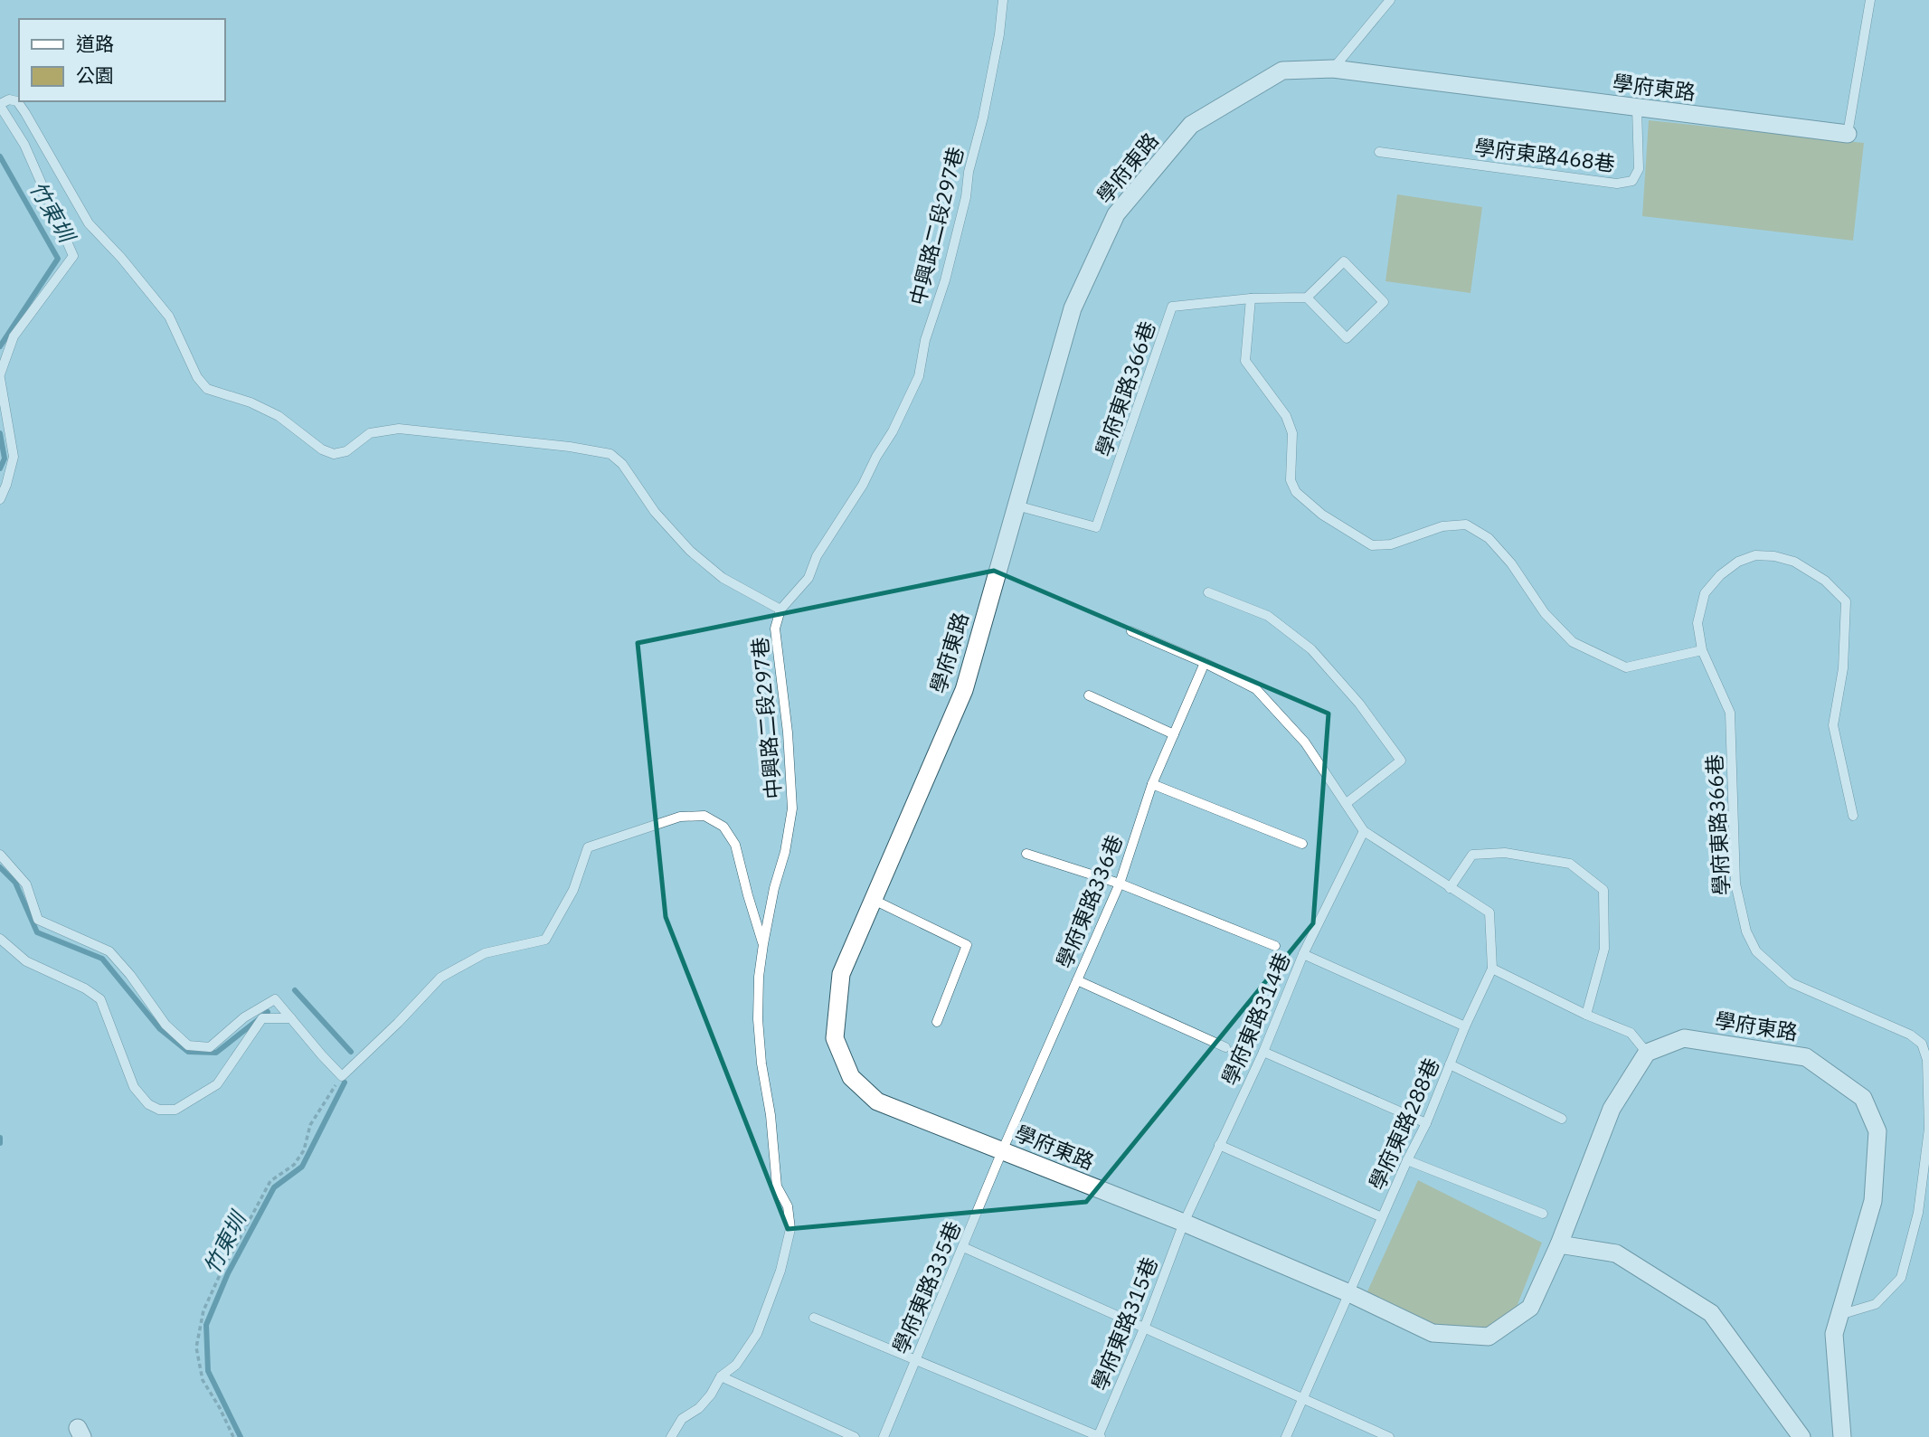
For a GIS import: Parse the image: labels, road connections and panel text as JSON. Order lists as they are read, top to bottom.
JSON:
{
  "streets": {
    "street": ["學府東路"],
    "lane": [
      "學府東路468巷",
      "中興路二段297巷",
      "學府東路366巷",
      "學府東路336巷",
      "學府東路314巷",
      "學府東路288巷",
      "學府東路335巷",
      "學府東路315巷"
    ]
  },
  "crossings": [
    ["學府東路", "學府東路468巷"],
    ["學府東路", "學府東路366巷"],
    ["學府東路", "學府東路336巷"],
    ["學府東路", "學府東路314巷"],
    ["學府東路", "學府東路288巷"],
    ["學府東路", "學府東路335巷"],
    ["學府東路", "學府東路315巷"],
    ["學府東路336巷", "學府東路335巷"],
    ["學府東路314巷", "學府東路315巷"]
  ],
  "water": ["竹東圳"],
  "legend": ["道路", "公園"]
}
